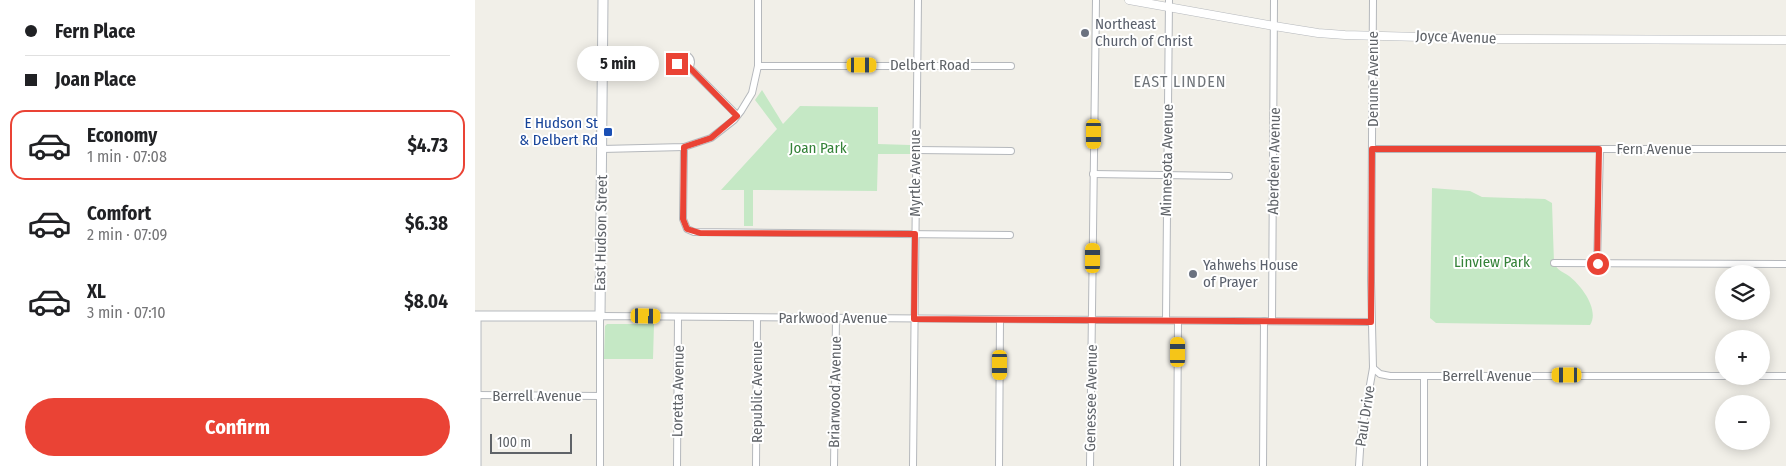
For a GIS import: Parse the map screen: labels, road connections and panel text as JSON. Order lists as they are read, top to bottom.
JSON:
{
  "streets": {
    "main road": ["East Hudson Street", "Parkwood Avenue"],
    "street": [
      "Joyce Avenue",
      "Delbert Road",
      "Denune Avenue",
      "Fern Avenue",
      "Minnesota Avenue",
      "Aberdeen Avenue",
      "Myrtle Avenue",
      "Berrell Avenue",
      "Loretta Avenue",
      "Republic Avenue",
      "Briarwood Avenue",
      "Genessee Avenue",
      "Paul Drive"
    ]
  },
  "crossings": [
    ["Joyce Avenue", "Denune Avenue"],
    ["Joyce Avenue", "Minnesota Avenue"],
    ["Joyce Avenue", "Aberdeen Avenue"],
    ["Delbert Road", "Myrtle Avenue"],
    ["Denune Avenue", "Fern Avenue"],
    ["Denune Avenue", "Parkwood Avenue"],
    ["Denune Avenue", "Berrell Avenue"],
    ["Denune Avenue", "Paul Drive"],
    ["Minnesota Avenue", "Parkwood Avenue"],
    ["Aberdeen Avenue", "Parkwood Avenue"],
    ["Myrtle Avenue", "Parkwood Avenue"],
    ["East Hudson Street", "Parkwood Avenue"],
    ["East Hudson Street", "Berrell Avenue"],
    ["Parkwood Avenue", "Loretta Avenue"],
    ["Parkwood Avenue", "Republic Avenue"],
    ["Parkwood Avenue", "Briarwood Avenue"],
    ["Parkwood Avenue", "Genessee Avenue"],
    ["Berrell Avenue", "Paul Drive"]
  ],
  "districts": ["EAST LINDEN"],
  "parks": ["Joan Park", "Linview Park"],
  "places": {
    "other": ["Northeast Church of Christ", "Yahwehs House of Prayer"],
    "transit": ["E Hudson St & Delbert Rd"]
  },
  "scale_bar": "100 m",
  "page": {
    "banner": ["Fern Place", "Joan Place"],
    "bubble": "5 min",
    "list": [
      {
        "name": "Economy",
        "note": "1 min · 07:08",
        "value": "$4.73"
      },
      {
        "name": "Comfort",
        "note": "2 min · 07:09",
        "value": "$6.38"
      },
      {
        "name": "XL",
        "note": "3 min · 07:10",
        "value": "$8.04"
      }
    ],
    "map_buttons": ["+", "−"],
    "buttons": "Confirm",
    "scale": "100 m"
  }
}
